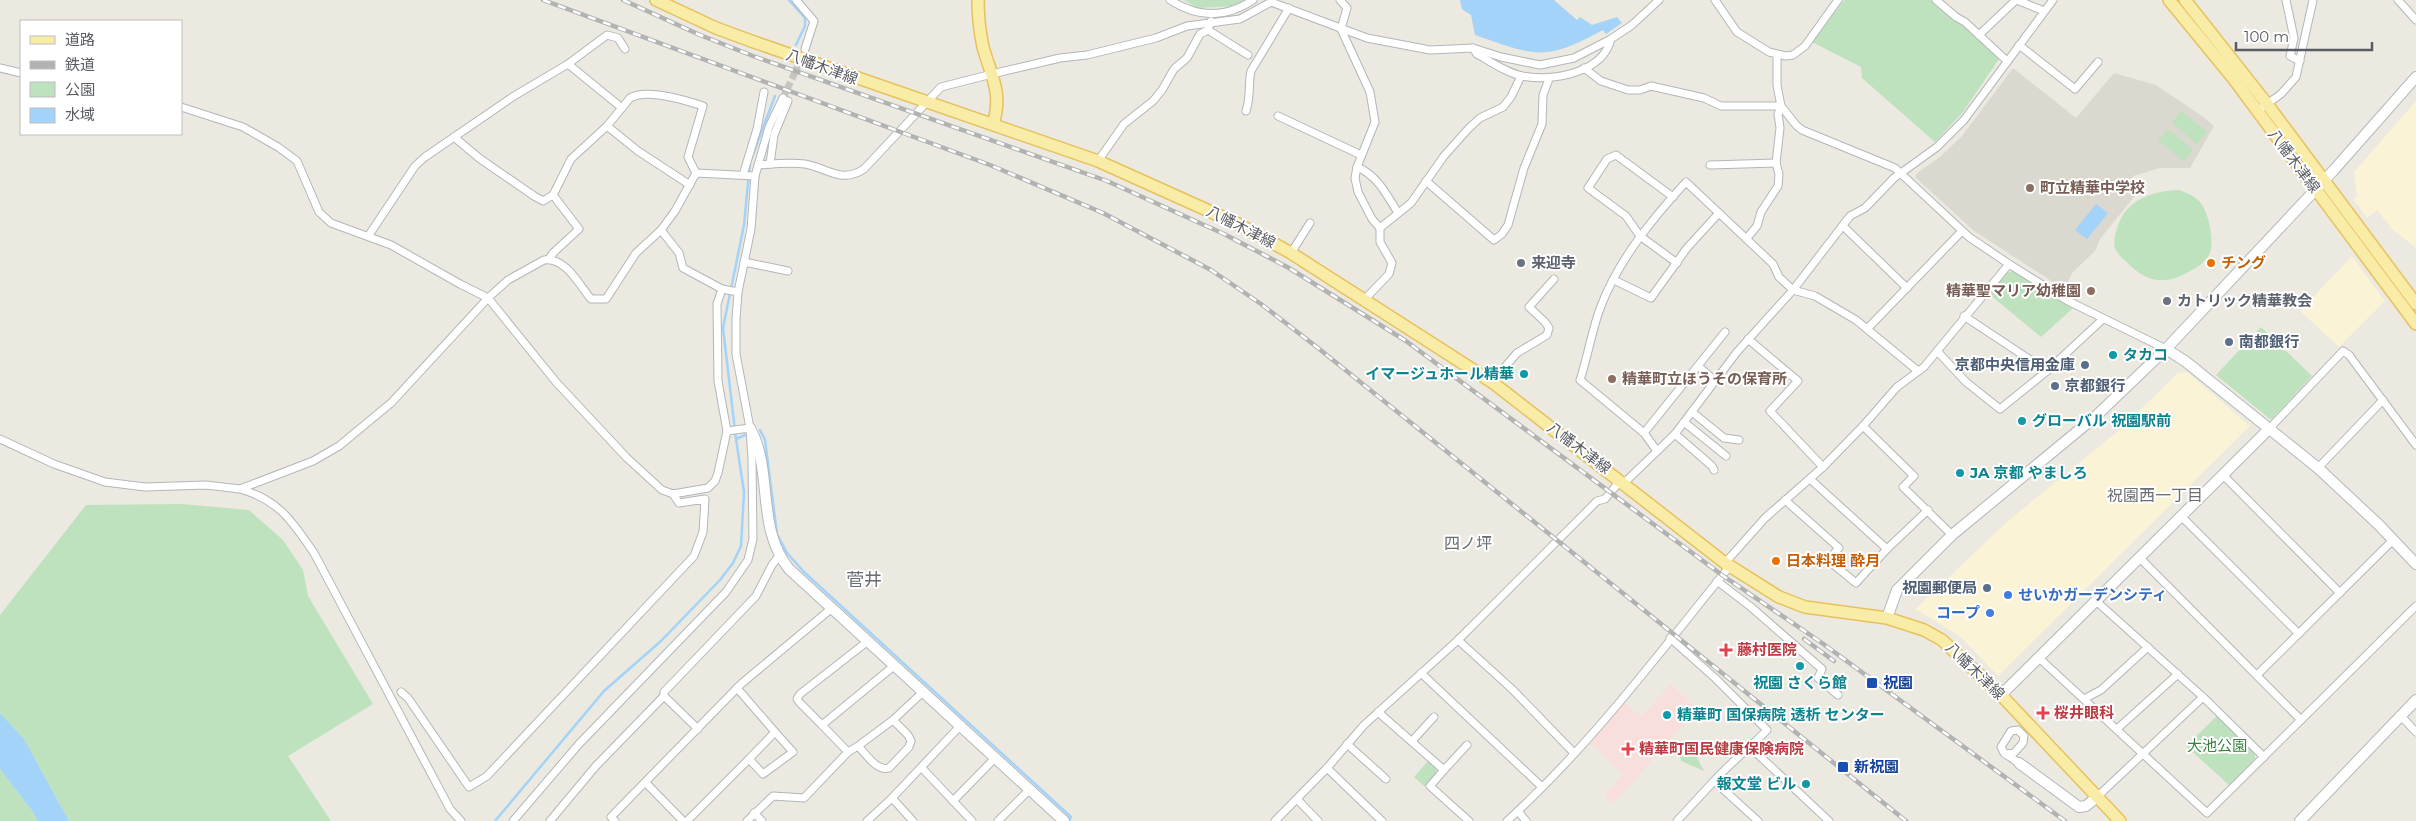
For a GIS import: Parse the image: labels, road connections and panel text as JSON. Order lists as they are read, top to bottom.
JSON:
{
  "streets": {
    "main road": ["八幡木津線"]
  },
  "districts": ["祝園西一丁目", "四ノ坪", "菅井"],
  "parks": ["大池公園"],
  "places": {
    "other": [
      "町立精華中学校",
      "来迎寺",
      "チング",
      "精華聖マリア幼稚園",
      "カトリック精華教会",
      "南都銀行",
      "タカコ",
      "京都中央信用金庫",
      "イマージュホール精華",
      "精華町立ほうその保育所",
      "京都銀行",
      "グローバル 祝園駅前",
      "JA 京都 やましろ",
      "日本料理 酔月",
      "祝園郵便局",
      "せいかガーデンシティ",
      "コープ",
      "祝園 さくら館",
      "精華町 国保病院 透析 センター",
      "報文堂 ビル"
    ],
    "health": ["藤村医院", "桜井眼科", "精華町国民健康保険病院"],
    "transit": ["祝園", "新祝園"]
  },
  "legend": [
    "道路",
    "鉄道",
    "公園",
    "水域"
  ],
  "scale_bar": "100 m"
}
